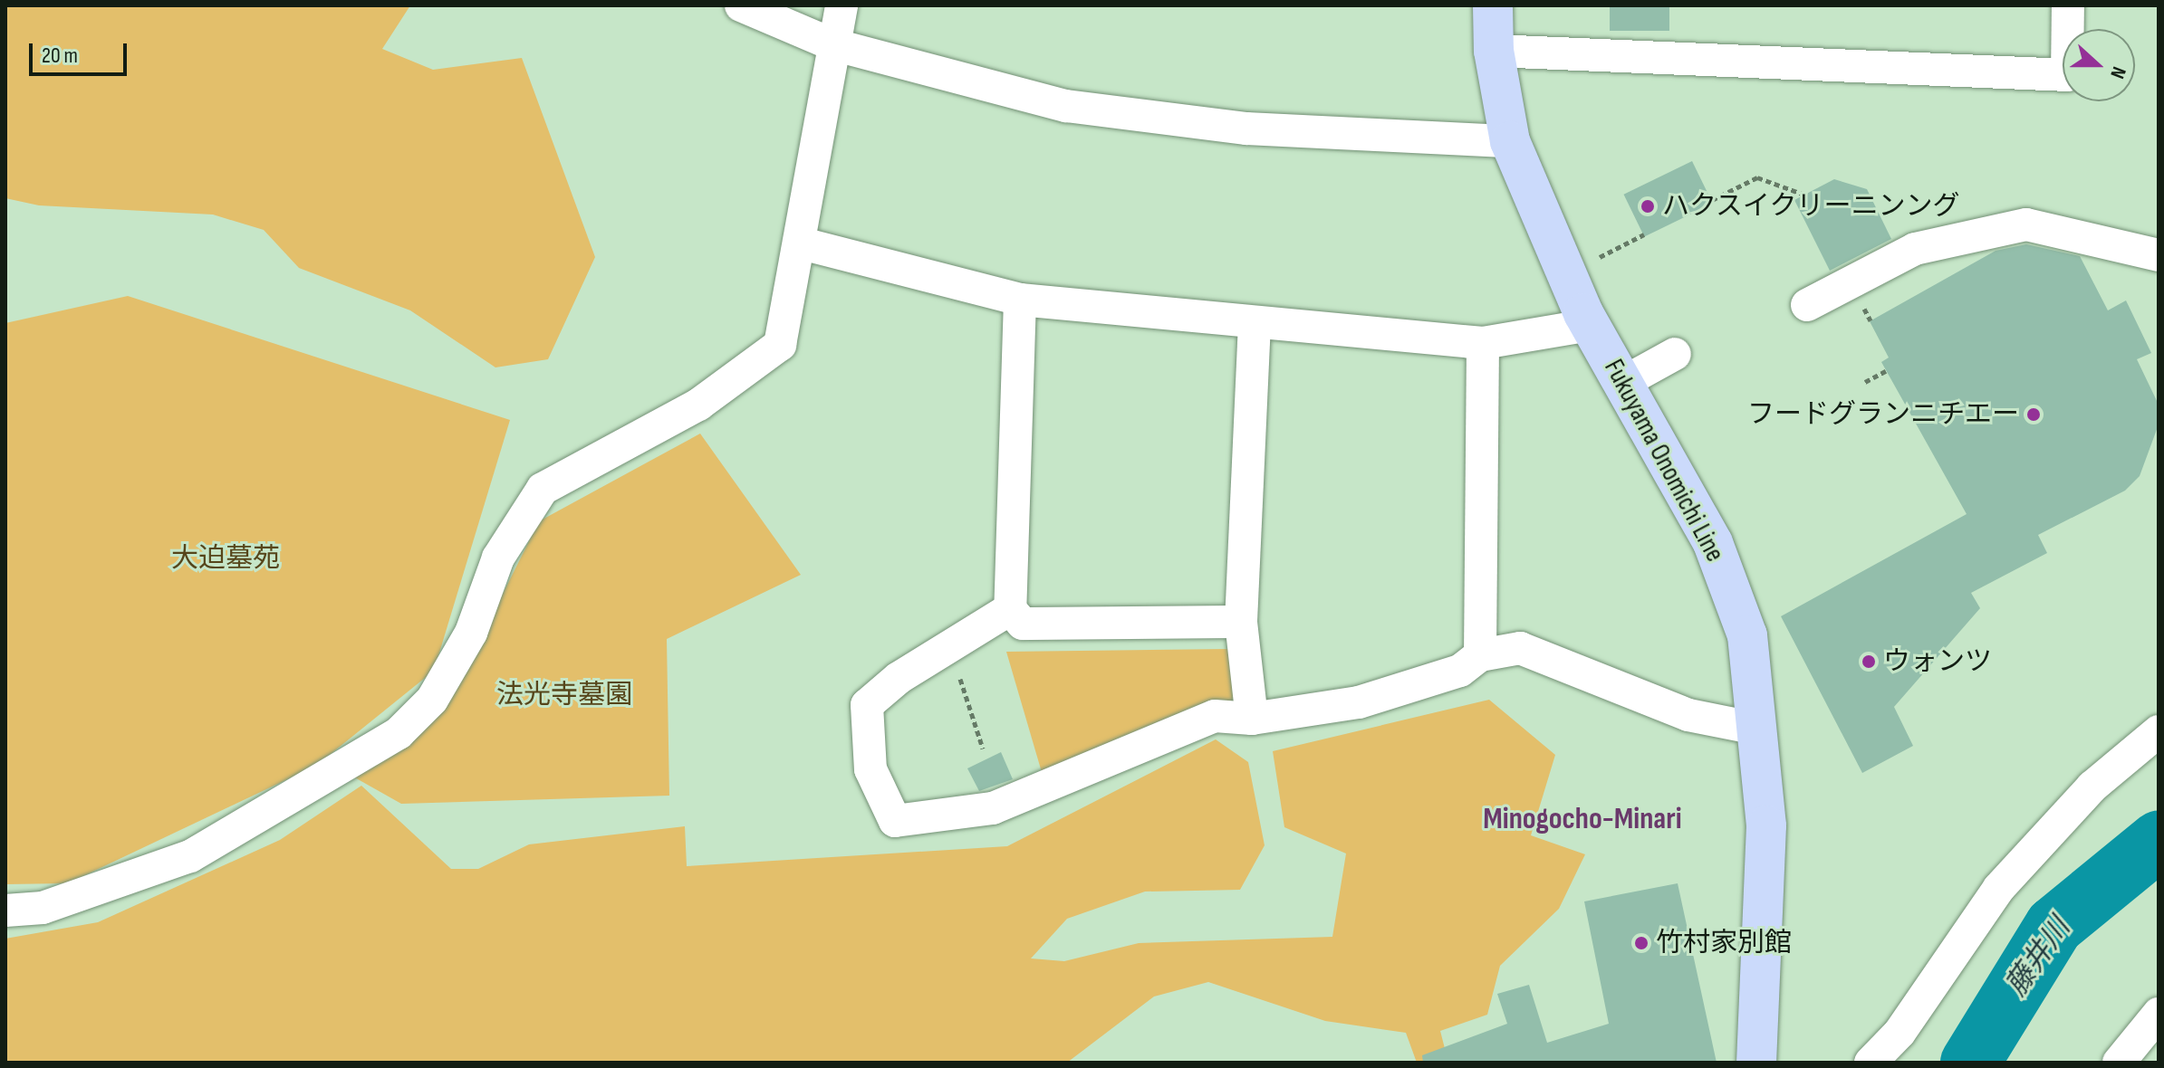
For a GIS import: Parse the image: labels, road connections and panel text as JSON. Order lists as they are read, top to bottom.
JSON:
{
  "streets": {
    "main road": ["Fukuyama Onomichi Line"]
  },
  "districts": ["Minogocho-Minari"],
  "water": ["藤井川"],
  "parks": ["大迫墓苑", "法光寺墓園"],
  "places": [
    "ハクスイクリーニンング",
    "フードグランニチエー",
    "ウォンツ",
    "竹村家別館"
  ],
  "scale_bar": "20 m",
  "north": "right"
}
